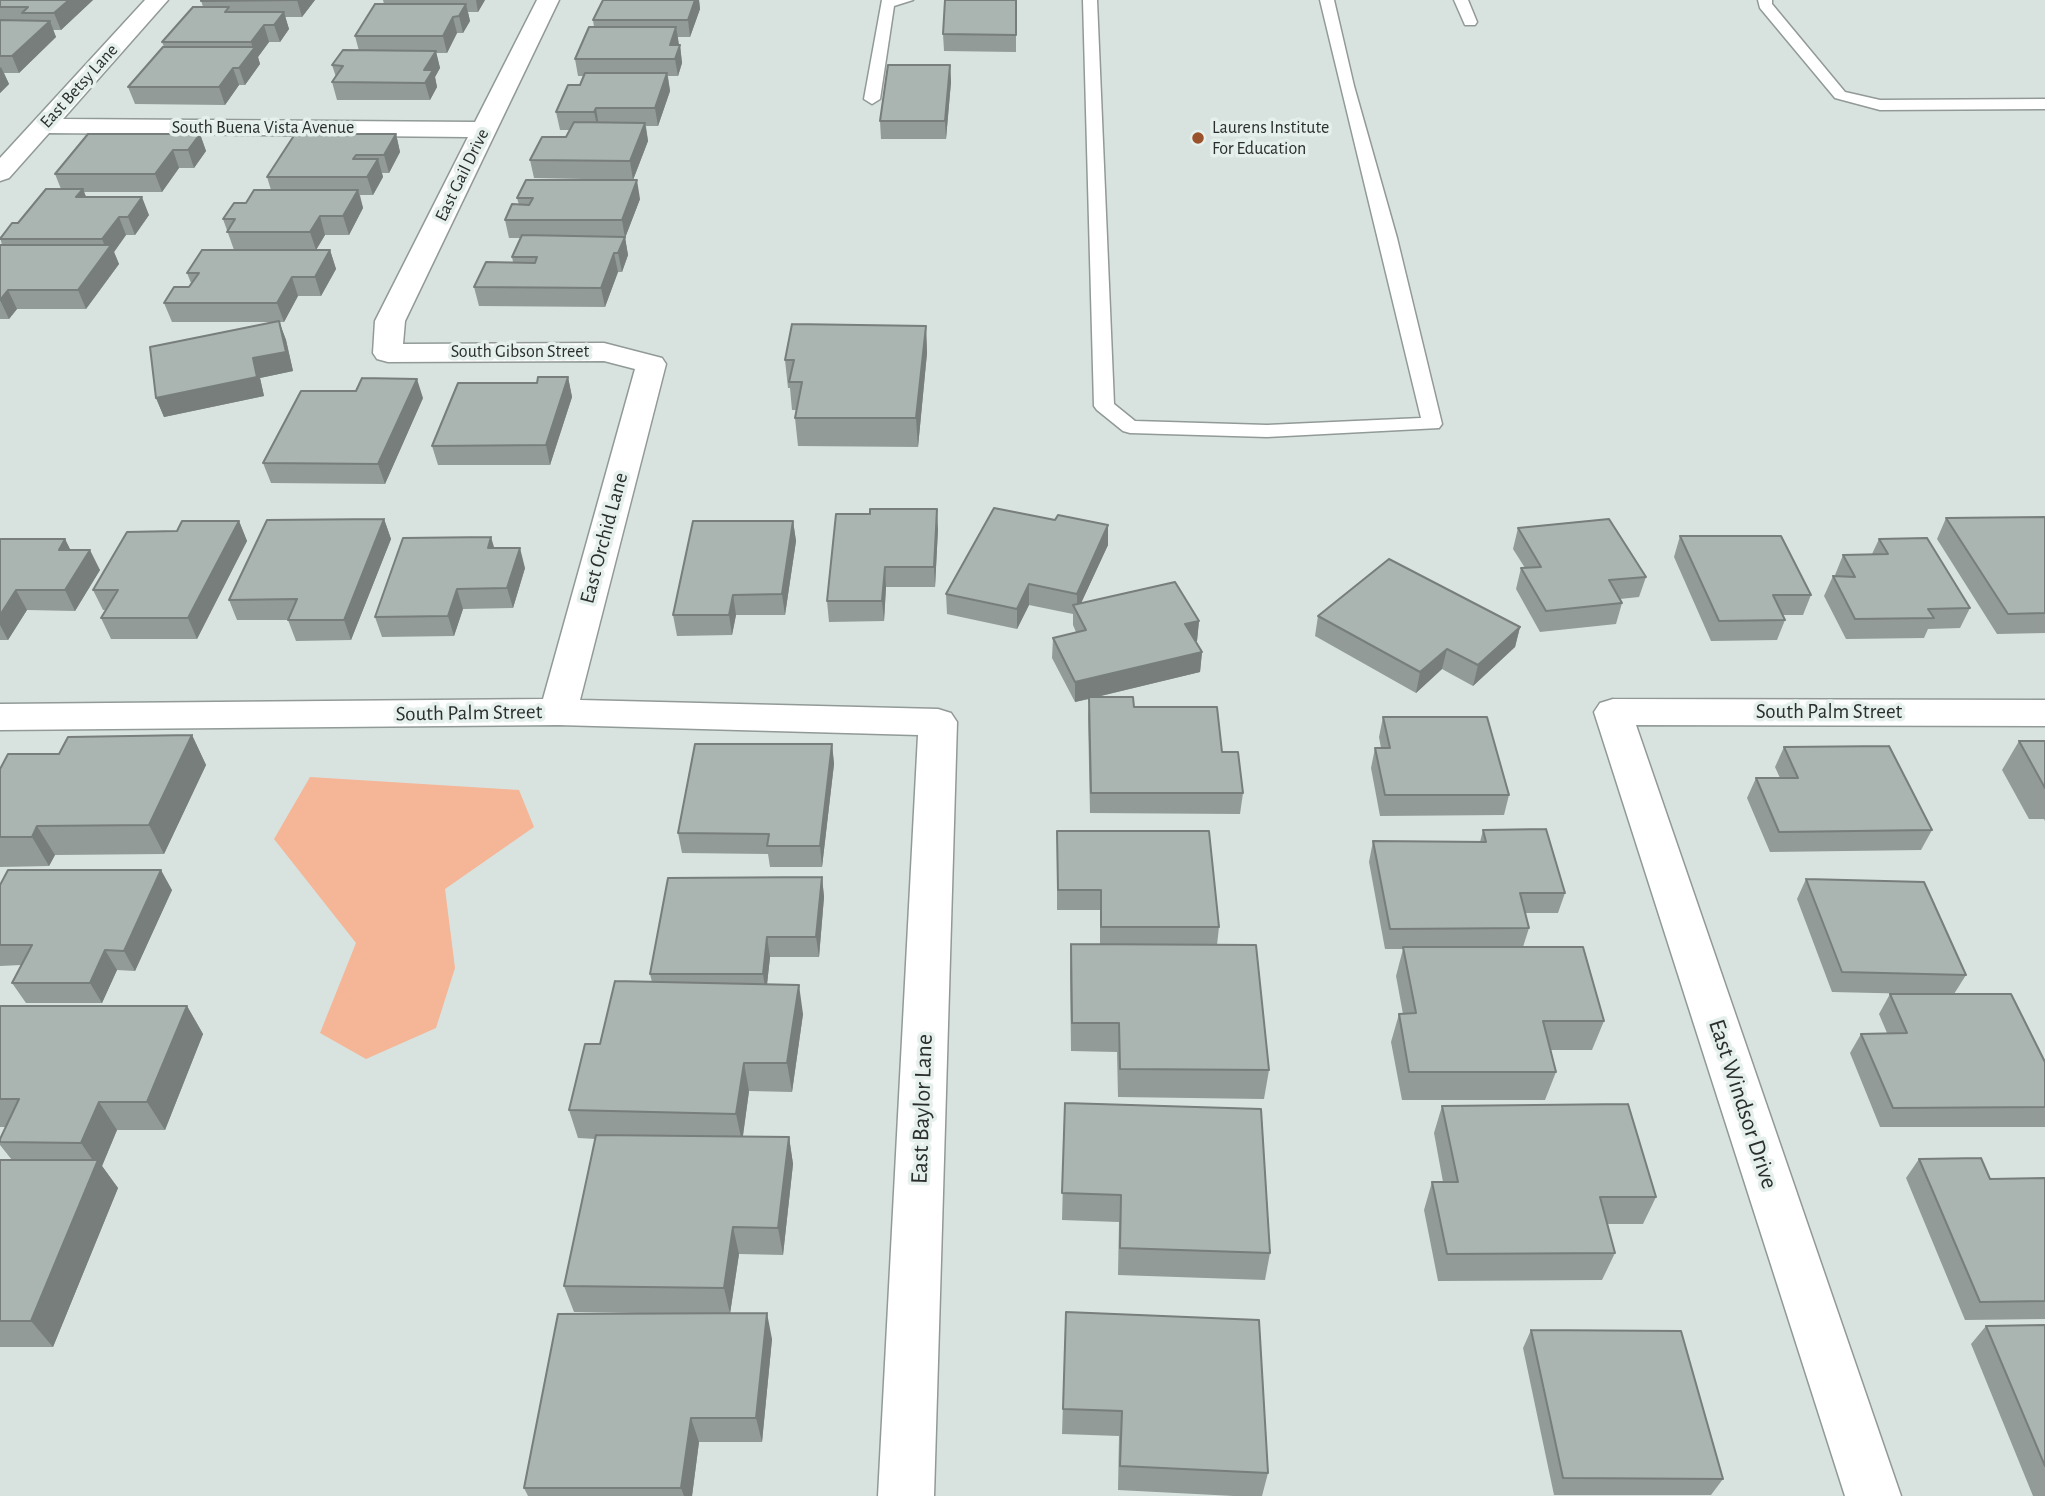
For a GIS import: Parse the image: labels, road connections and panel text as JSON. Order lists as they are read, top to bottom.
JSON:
{
  "streets": {
    "street": [
      "East Betsy Lane",
      "South Buena Vista Avenue",
      "East Gail Drive",
      "South Gibson Street",
      "East Orchid Lane",
      "South Palm Street",
      "East Windsor Drive",
      "East Baylor Lane"
    ]
  },
  "crossings": [
    ["East Betsy Lane", "South Buena Vista Avenue"],
    ["South Buena Vista Avenue", "East Gail Drive"],
    ["East Gail Drive", "South Gibson Street"],
    ["South Gibson Street", "East Orchid Lane"],
    ["East Orchid Lane", "South Palm Street"],
    ["South Palm Street", "East Windsor Drive"],
    ["South Palm Street", "East Baylor Lane"]
  ],
  "places": ["Laurens Institute For Education"]
}
